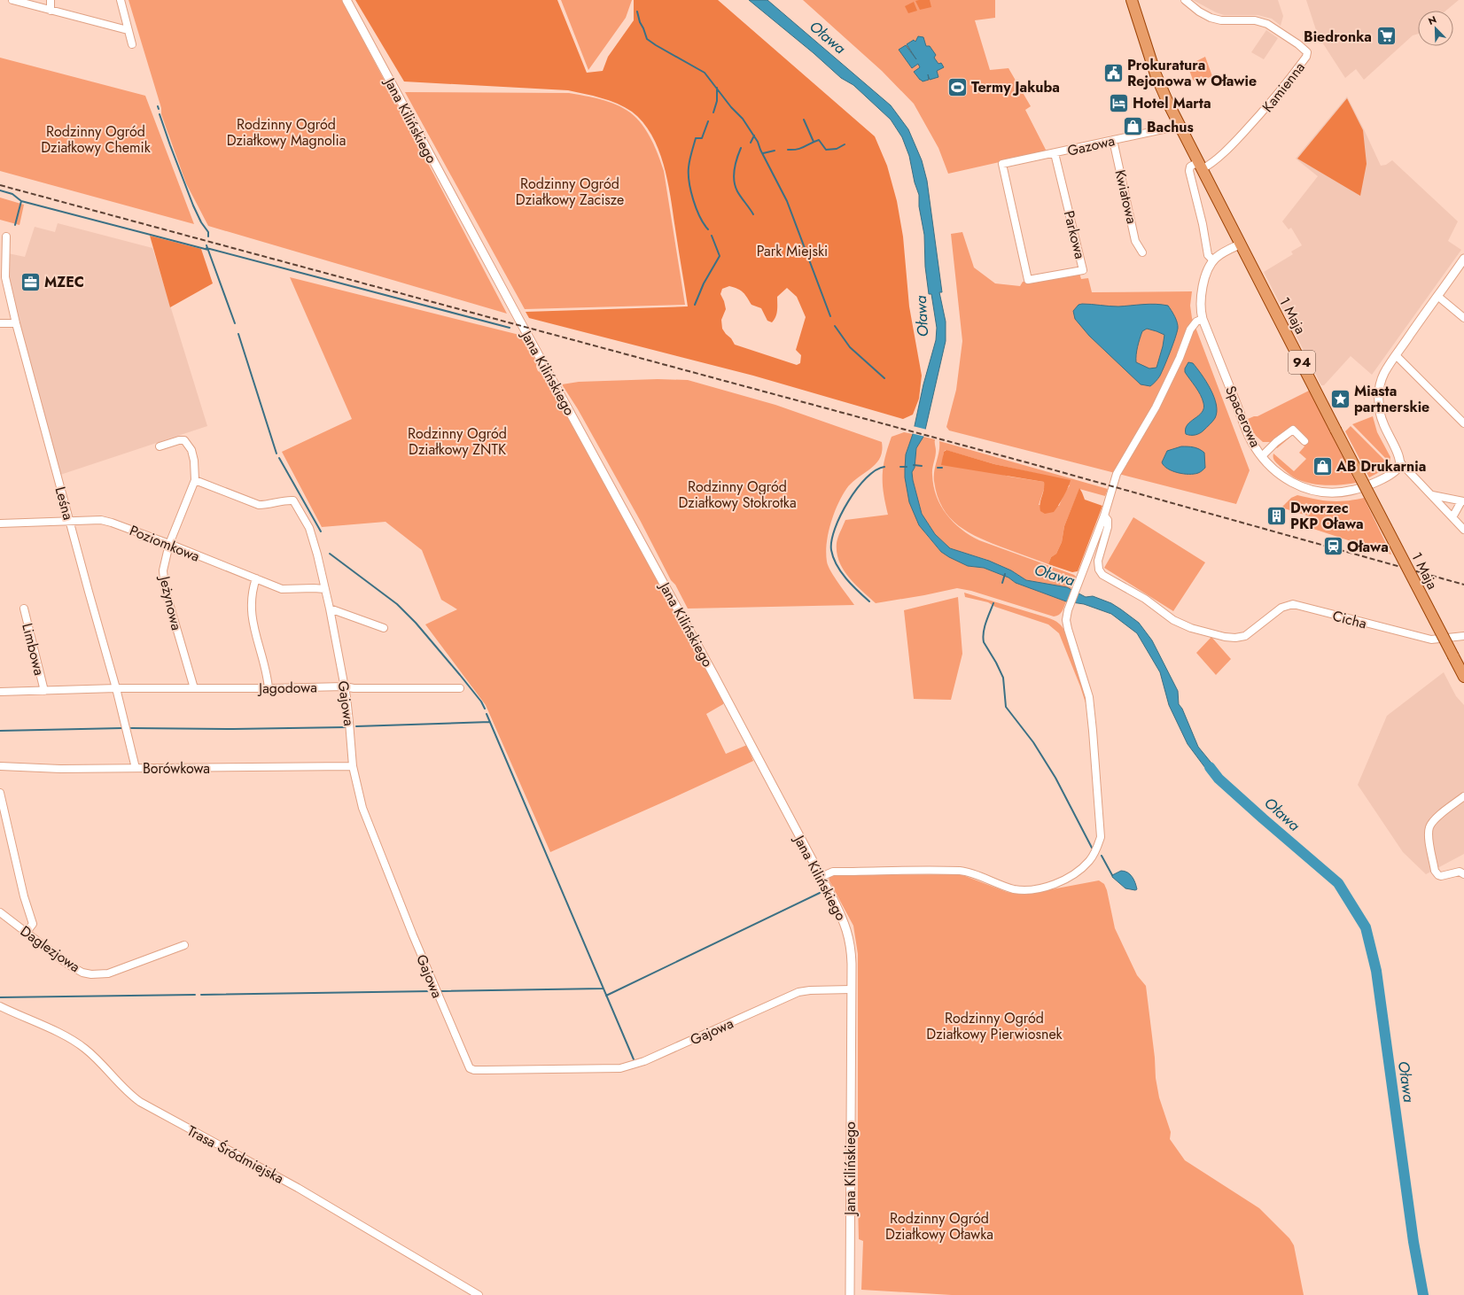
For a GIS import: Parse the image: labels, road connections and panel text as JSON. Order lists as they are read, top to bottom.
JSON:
{
  "streets": {
    "main road": ["1 Maja", "94"],
    "street": [
      "Kamienna",
      "Jana Kilińskiego",
      "Gazowa",
      "Kwiatowa",
      "Parkowa",
      "Spacerowa",
      "Leśna",
      "Poziomkowa",
      "Jeżynowa",
      "Cicha",
      "Limbowa",
      "Jagodowa",
      "Gajowa",
      "Borówkowa",
      "Daglezjowa",
      "Trasa Śródmiejska"
    ]
  },
  "crossings": [
    ["Kamienna", "1 Maja"],
    ["Jana Kilińskiego", "Gajowa"],
    ["Gazowa", "Kwiatowa"],
    ["Gazowa", "Parkowa"],
    ["Gazowa", "1 Maja"],
    ["Leśna", "Poziomkowa"],
    ["Leśna", "Limbowa"],
    ["Leśna", "Jagodowa"],
    ["Leśna", "Borówkowa"],
    ["Poziomkowa", "Jeżynowa"],
    ["Poziomkowa", "Gajowa"],
    ["Jeżynowa", "Jagodowa"],
    ["Jeżynowa", "Gajowa"],
    ["Limbowa", "Jagodowa"],
    ["Jagodowa", "Gajowa"],
    ["Gajowa", "Borówkowa"]
  ],
  "water": ["Oława"],
  "parks": [
    "Rodzinny Ogród Działkowy Magnolia",
    "Rodzinny Ogród Działkowy Chemik",
    "Rodzinny Ogród Działkowy Zacisze",
    "Park Miejski",
    "Rodzinny Ogród Działkowy ZNTK",
    "Rodzinny Ogród Działkowy Stokrotka",
    "Rodzinny Ogród Działkowy Pierwiosnek",
    "Rodzinny Ogród Działkowy Oławka"
  ],
  "places": {
    "supermarket": ["Biedronka"],
    "public building": ["Prokuratura Rejonowa w Oławie"],
    "sports": ["Termy Jakuba"],
    "hotel": ["Hotel Marta"],
    "shop": ["Bachus", "AB Drukarnia"],
    "office": ["MZEC"],
    "place": ["Miasta partnerskie"],
    "building": ["Dworzec PKP Oława"],
    "station": ["Oława"]
  },
  "north": "top left"
}
